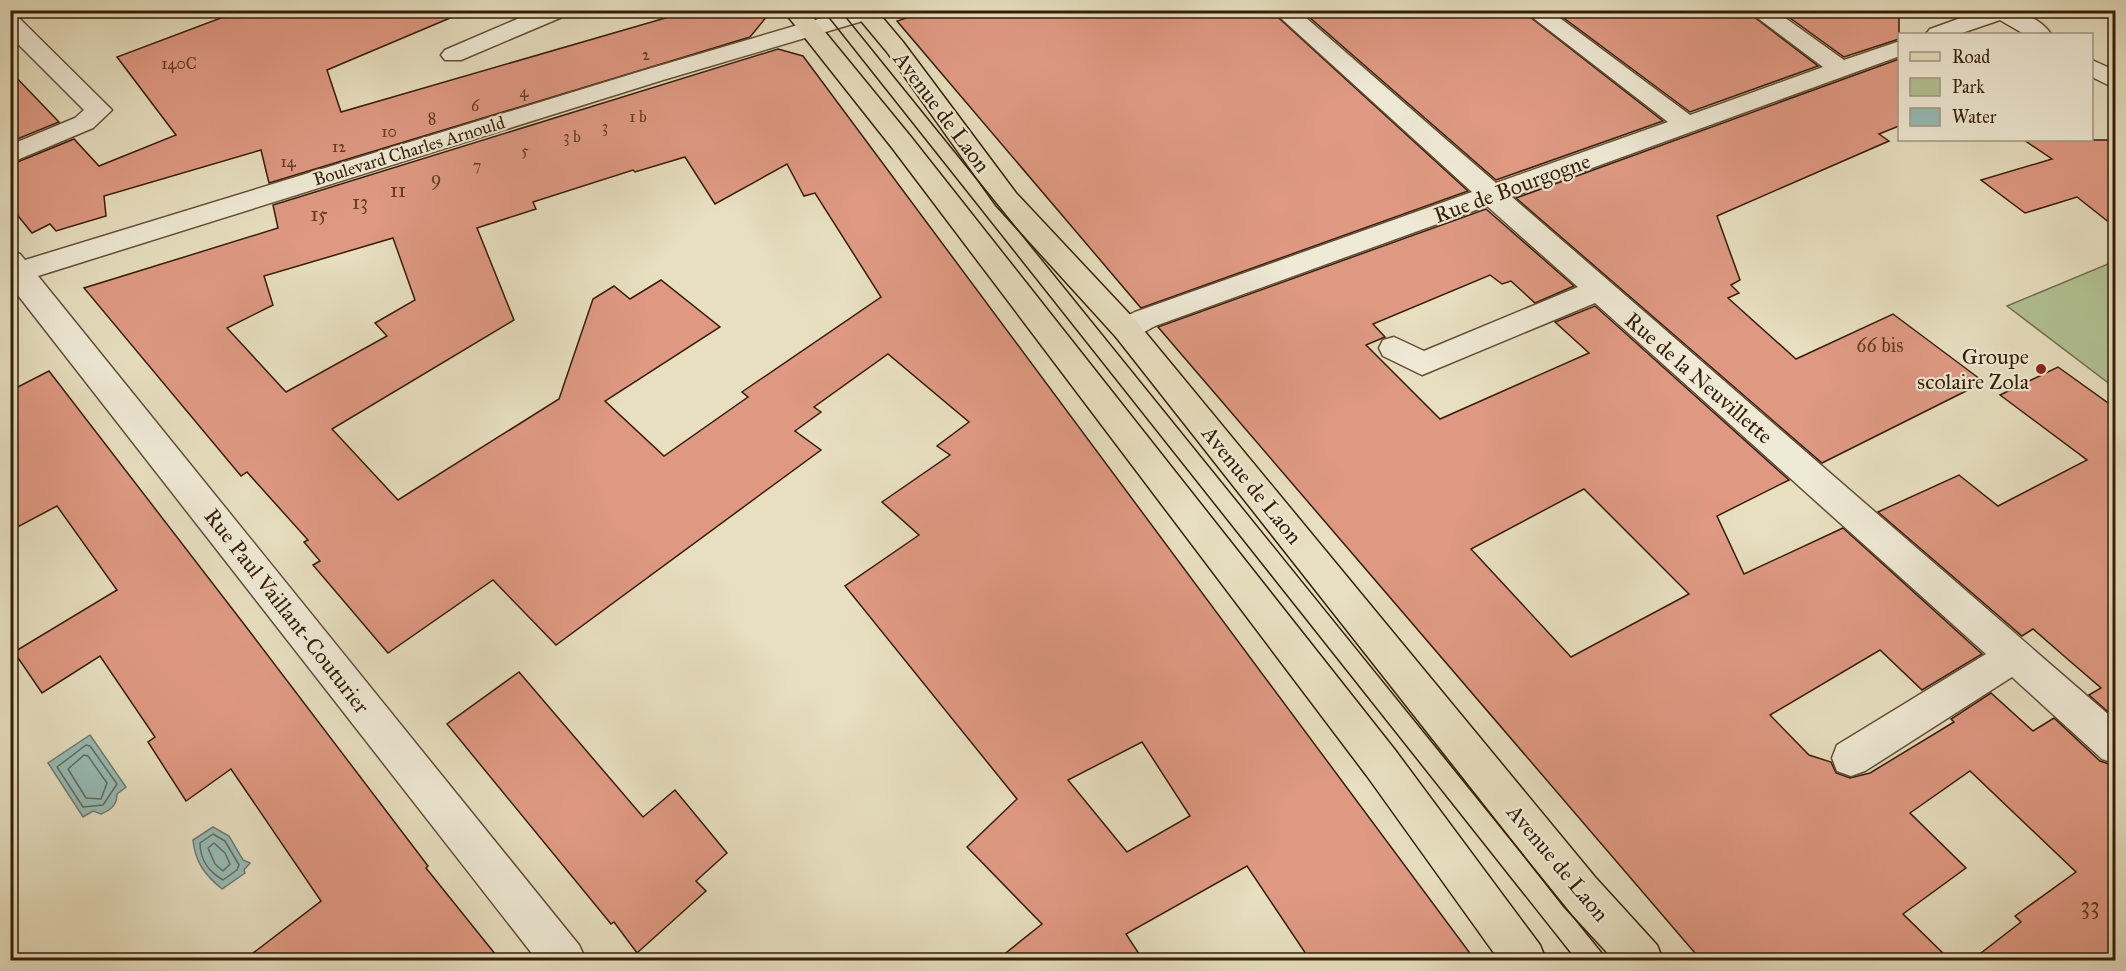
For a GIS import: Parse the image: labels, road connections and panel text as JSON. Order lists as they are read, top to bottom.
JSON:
{
  "streets": {
    "main road": ["Avenue de Laon"],
    "street": [
      "Boulevard Charles Arnould",
      "Rue de Bourgogne",
      "Rue de la Neuvillette",
      "Rue Paul Vaillant-Couturier"
    ]
  },
  "crossings": [
    ["Avenue de Laon", "Boulevard Charles Arnould"],
    ["Avenue de Laon", "Rue de Bourgogne"],
    ["Boulevard Charles Arnould", "Rue Paul Vaillant-Couturier"],
    ["Rue de Bourgogne", "Rue de la Neuvillette"]
  ],
  "places": ["Groupe scolaire Zola"],
  "house_numbers": [
    "2",
    "140C",
    "4",
    "6",
    "1 b",
    "8",
    "3",
    "10",
    "3 b",
    "12",
    "5",
    "14",
    "7",
    "9",
    "11",
    "13",
    "15",
    "66 bis",
    "33"
  ],
  "legend": ["Road", "Park", "Water"]
}
